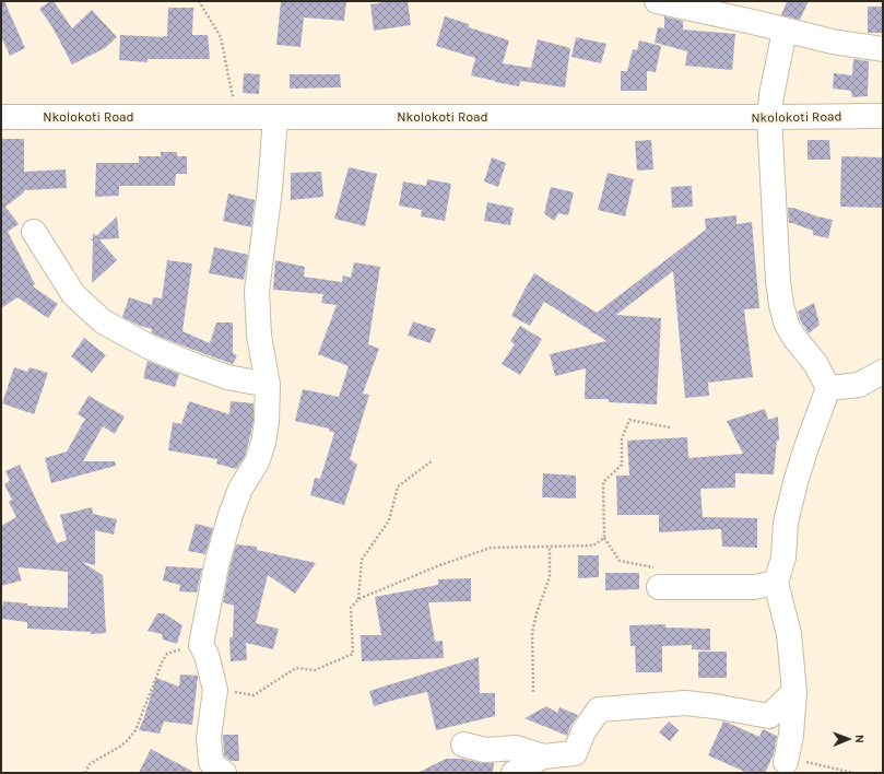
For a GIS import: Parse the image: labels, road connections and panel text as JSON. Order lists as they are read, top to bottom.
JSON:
{
  "streets": {
    "street": ["Nkolokoti Road"]
  },
  "north": "right"
}
